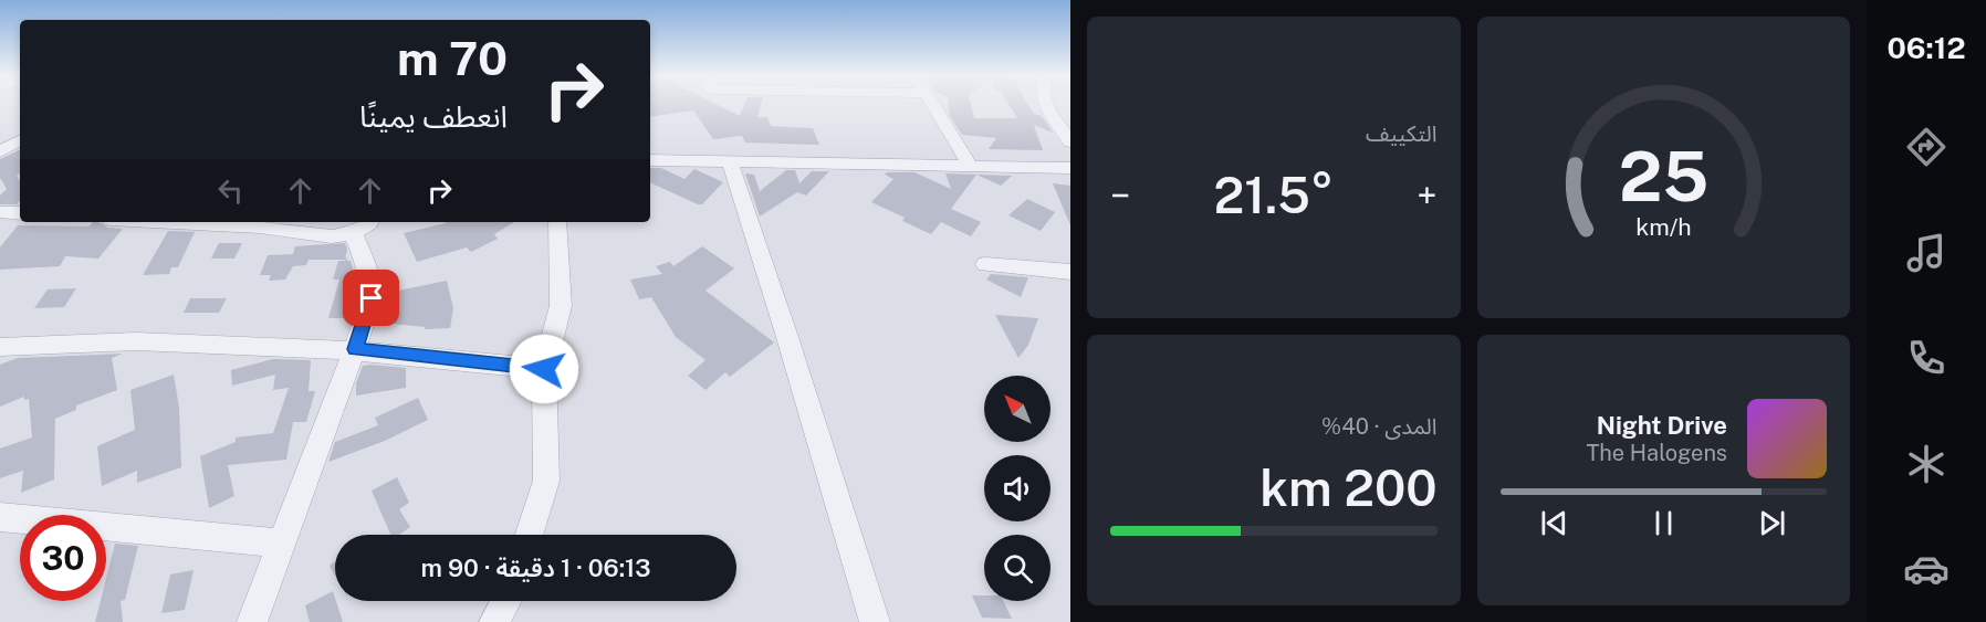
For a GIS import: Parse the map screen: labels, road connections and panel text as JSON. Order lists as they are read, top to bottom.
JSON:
{
  "north": "top left",
  "page": {
    "tabs": "06:12",
    "tile": [
      "التكييف",
      ["المدى · 40%", "200 km"]
    ],
    "turn": ["70 m", "انعطف يمينًا"],
    "heat": ["−", "21.5°", "+"],
    "song": ["Night Drive", "The Halogens"],
    "limit": "30",
    "trip": "06:13 · 1 دقيقة · 90 m",
    "gauge": ["25", "km/h"]
  }
}
